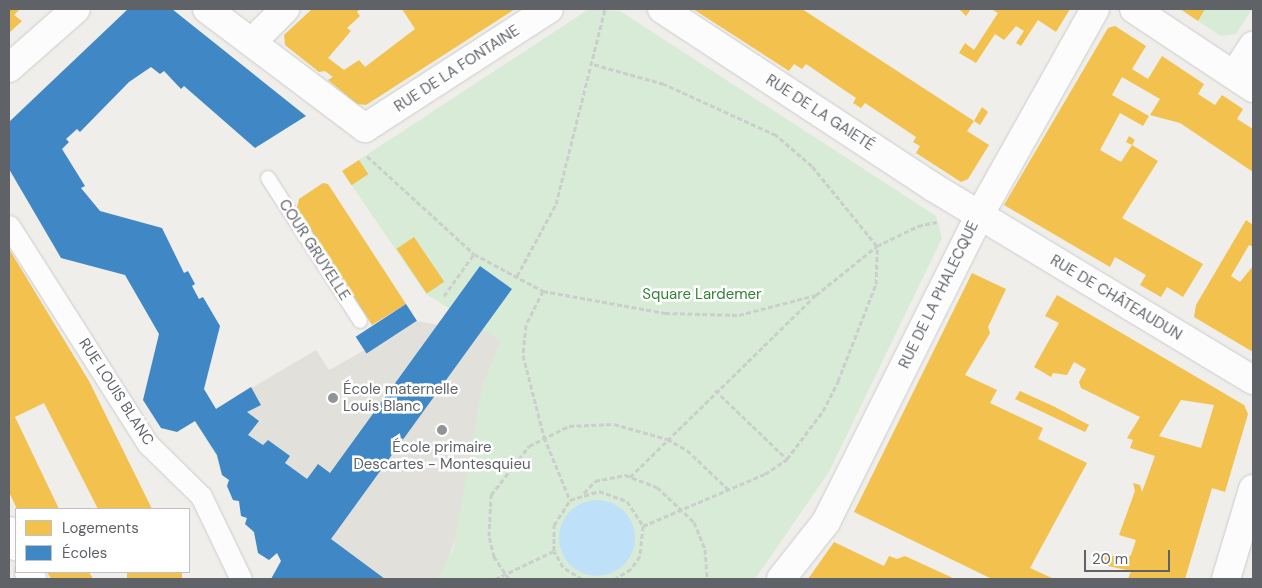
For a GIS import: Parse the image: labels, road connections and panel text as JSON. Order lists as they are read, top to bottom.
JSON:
{
  "streets": {
    "street": [
      "RUE DE LA FONTAINE",
      "RUE DE LA GAIETÉ",
      "RUE DE LA PHALECQUE",
      "RUE DE CHÂTEAUDUN",
      "RUE LOUIS BLANC"
    ],
    "lane": ["COUR GRUYELLE"]
  },
  "crossings": [
    ["RUE DE LA GAIETÉ", "RUE DE LA PHALECQUE"],
    ["RUE DE LA GAIETÉ", "RUE DE CHÂTEAUDUN"],
    ["RUE DE LA PHALECQUE", "RUE DE CHÂTEAUDUN"]
  ],
  "parks": ["Square Lardemer"],
  "places": ["École maternelle Louis Blanc", "École primaire Descartes - Montesquieu"],
  "legend": ["Logements", "Écoles"],
  "scale_bar": "20 m"
}
